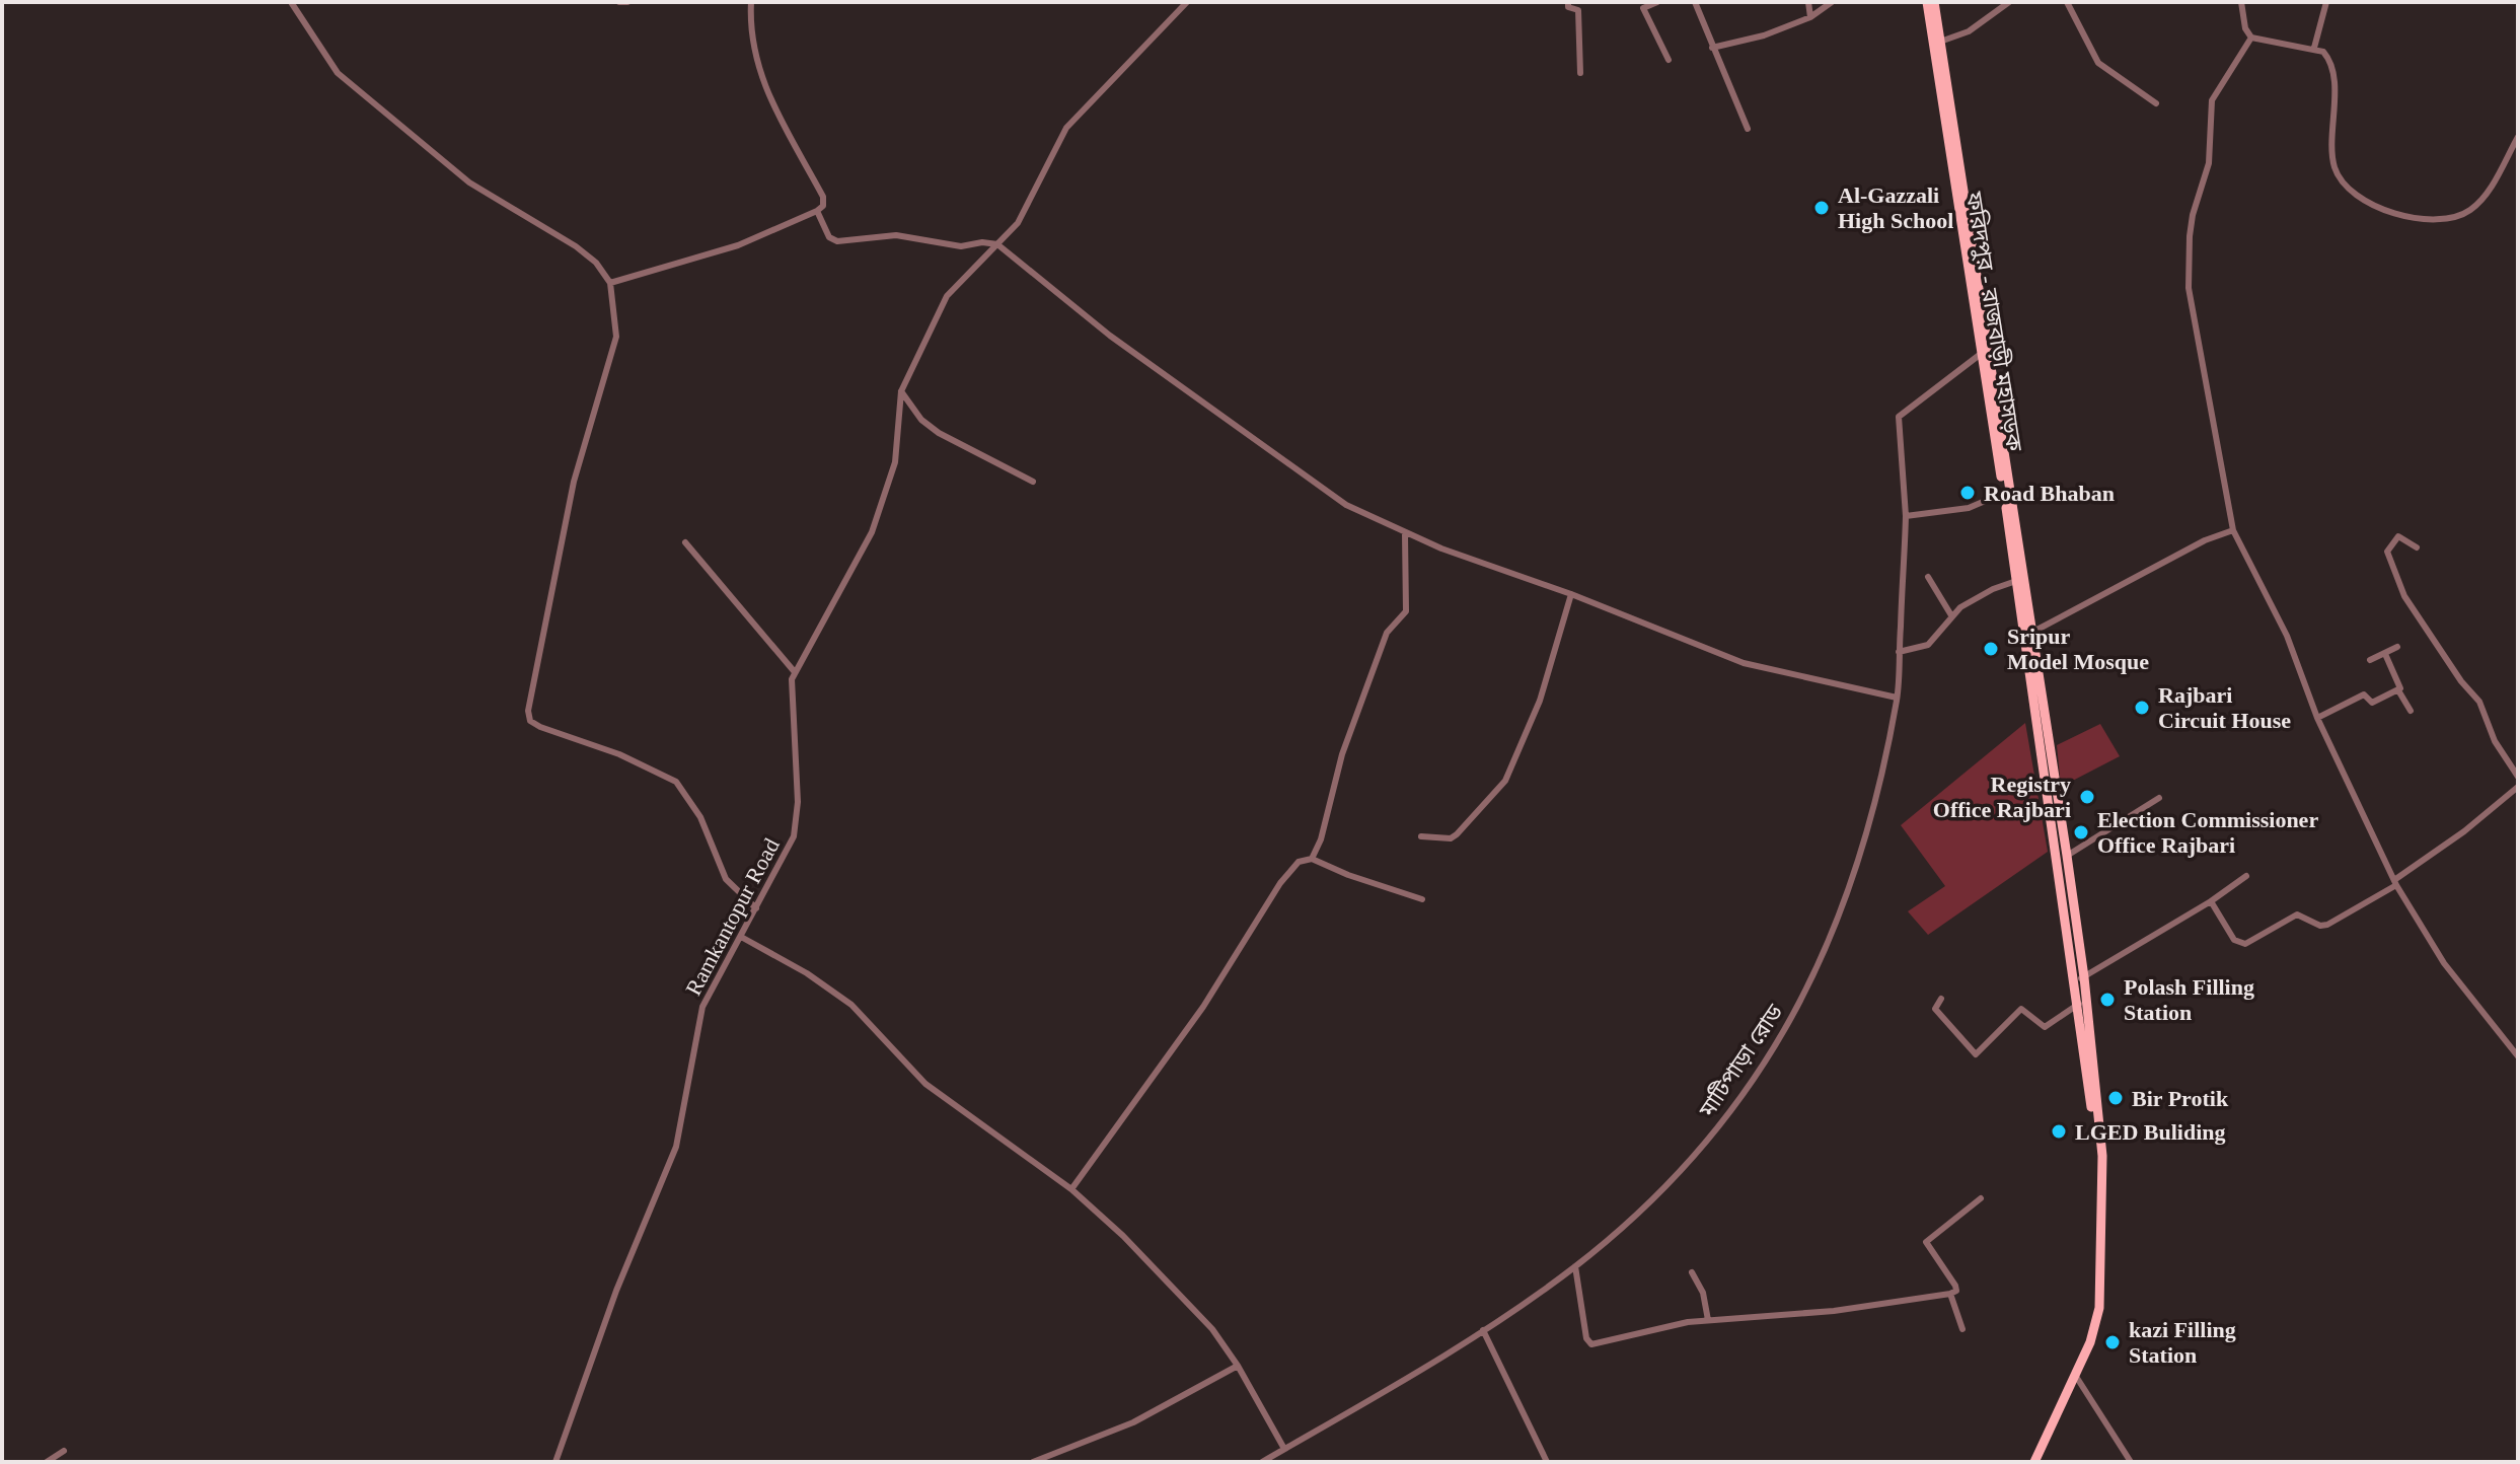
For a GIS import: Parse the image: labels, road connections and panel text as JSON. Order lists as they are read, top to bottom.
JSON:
{
  "streets": {
    "main road": ["ফরিদপুর - রাজবাড়ী মহাসড়ক"],
    "street": ["Ramkantopur Road", "মাটিপাড়া রোড"]
  },
  "crossings": [
    ["ফরিদপুর - রাজবাড়ী মহাসড়ক", "মাটিপাড়া রোড"]
  ],
  "places": [
    "Al-Gazzali High School",
    "Road Bhaban",
    "Sripur Model Mosque",
    "Rajbari Circuit House",
    "Registry Office Rajbari",
    "Election Commissioner Office Rajbari",
    "Polash Filling Station",
    "Bir Protik",
    "LGED Buliding",
    "kazi Filling Station"
  ]
}
